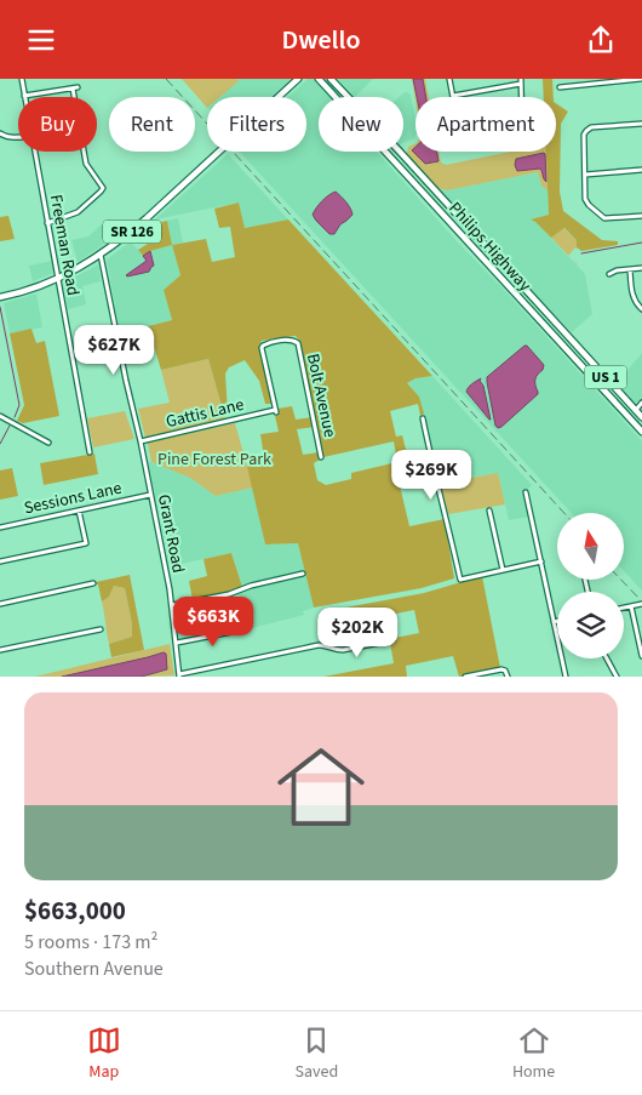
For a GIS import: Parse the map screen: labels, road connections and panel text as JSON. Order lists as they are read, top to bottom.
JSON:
{
  "streets": {
    "main road": ["SR 126", "Philips Highway", "US 1"],
    "street": [
      "Freeman Road",
      "Bolt Avenue",
      "Gattis Lane",
      "Sessions Lane",
      "Grant Road"
    ]
  },
  "crossings": [
    ["SR 126", "Freeman Road"],
    ["SR 126", "Grant Road"],
    ["Bolt Avenue", "Gattis Lane"],
    ["Gattis Lane", "Grant Road"],
    ["Sessions Lane", "Grant Road"]
  ],
  "parks": ["Pine Forest Park"],
  "north": "top",
  "page": {
    "header": "Dwello",
    "chip": [
      "Buy",
      "Rent",
      "Filters",
      "New",
      "Apartment"
    ],
    "price": [
      "$627K",
      "$269K",
      "$663K",
      "$202K"
    ],
    "list": [
      {
        "name": "$663,000",
        "note": "5 rooms · 173 m² · Southern Avenue"
      }
    ],
    "tabs": ["Map", "Saved", "Home"]
  }
}
